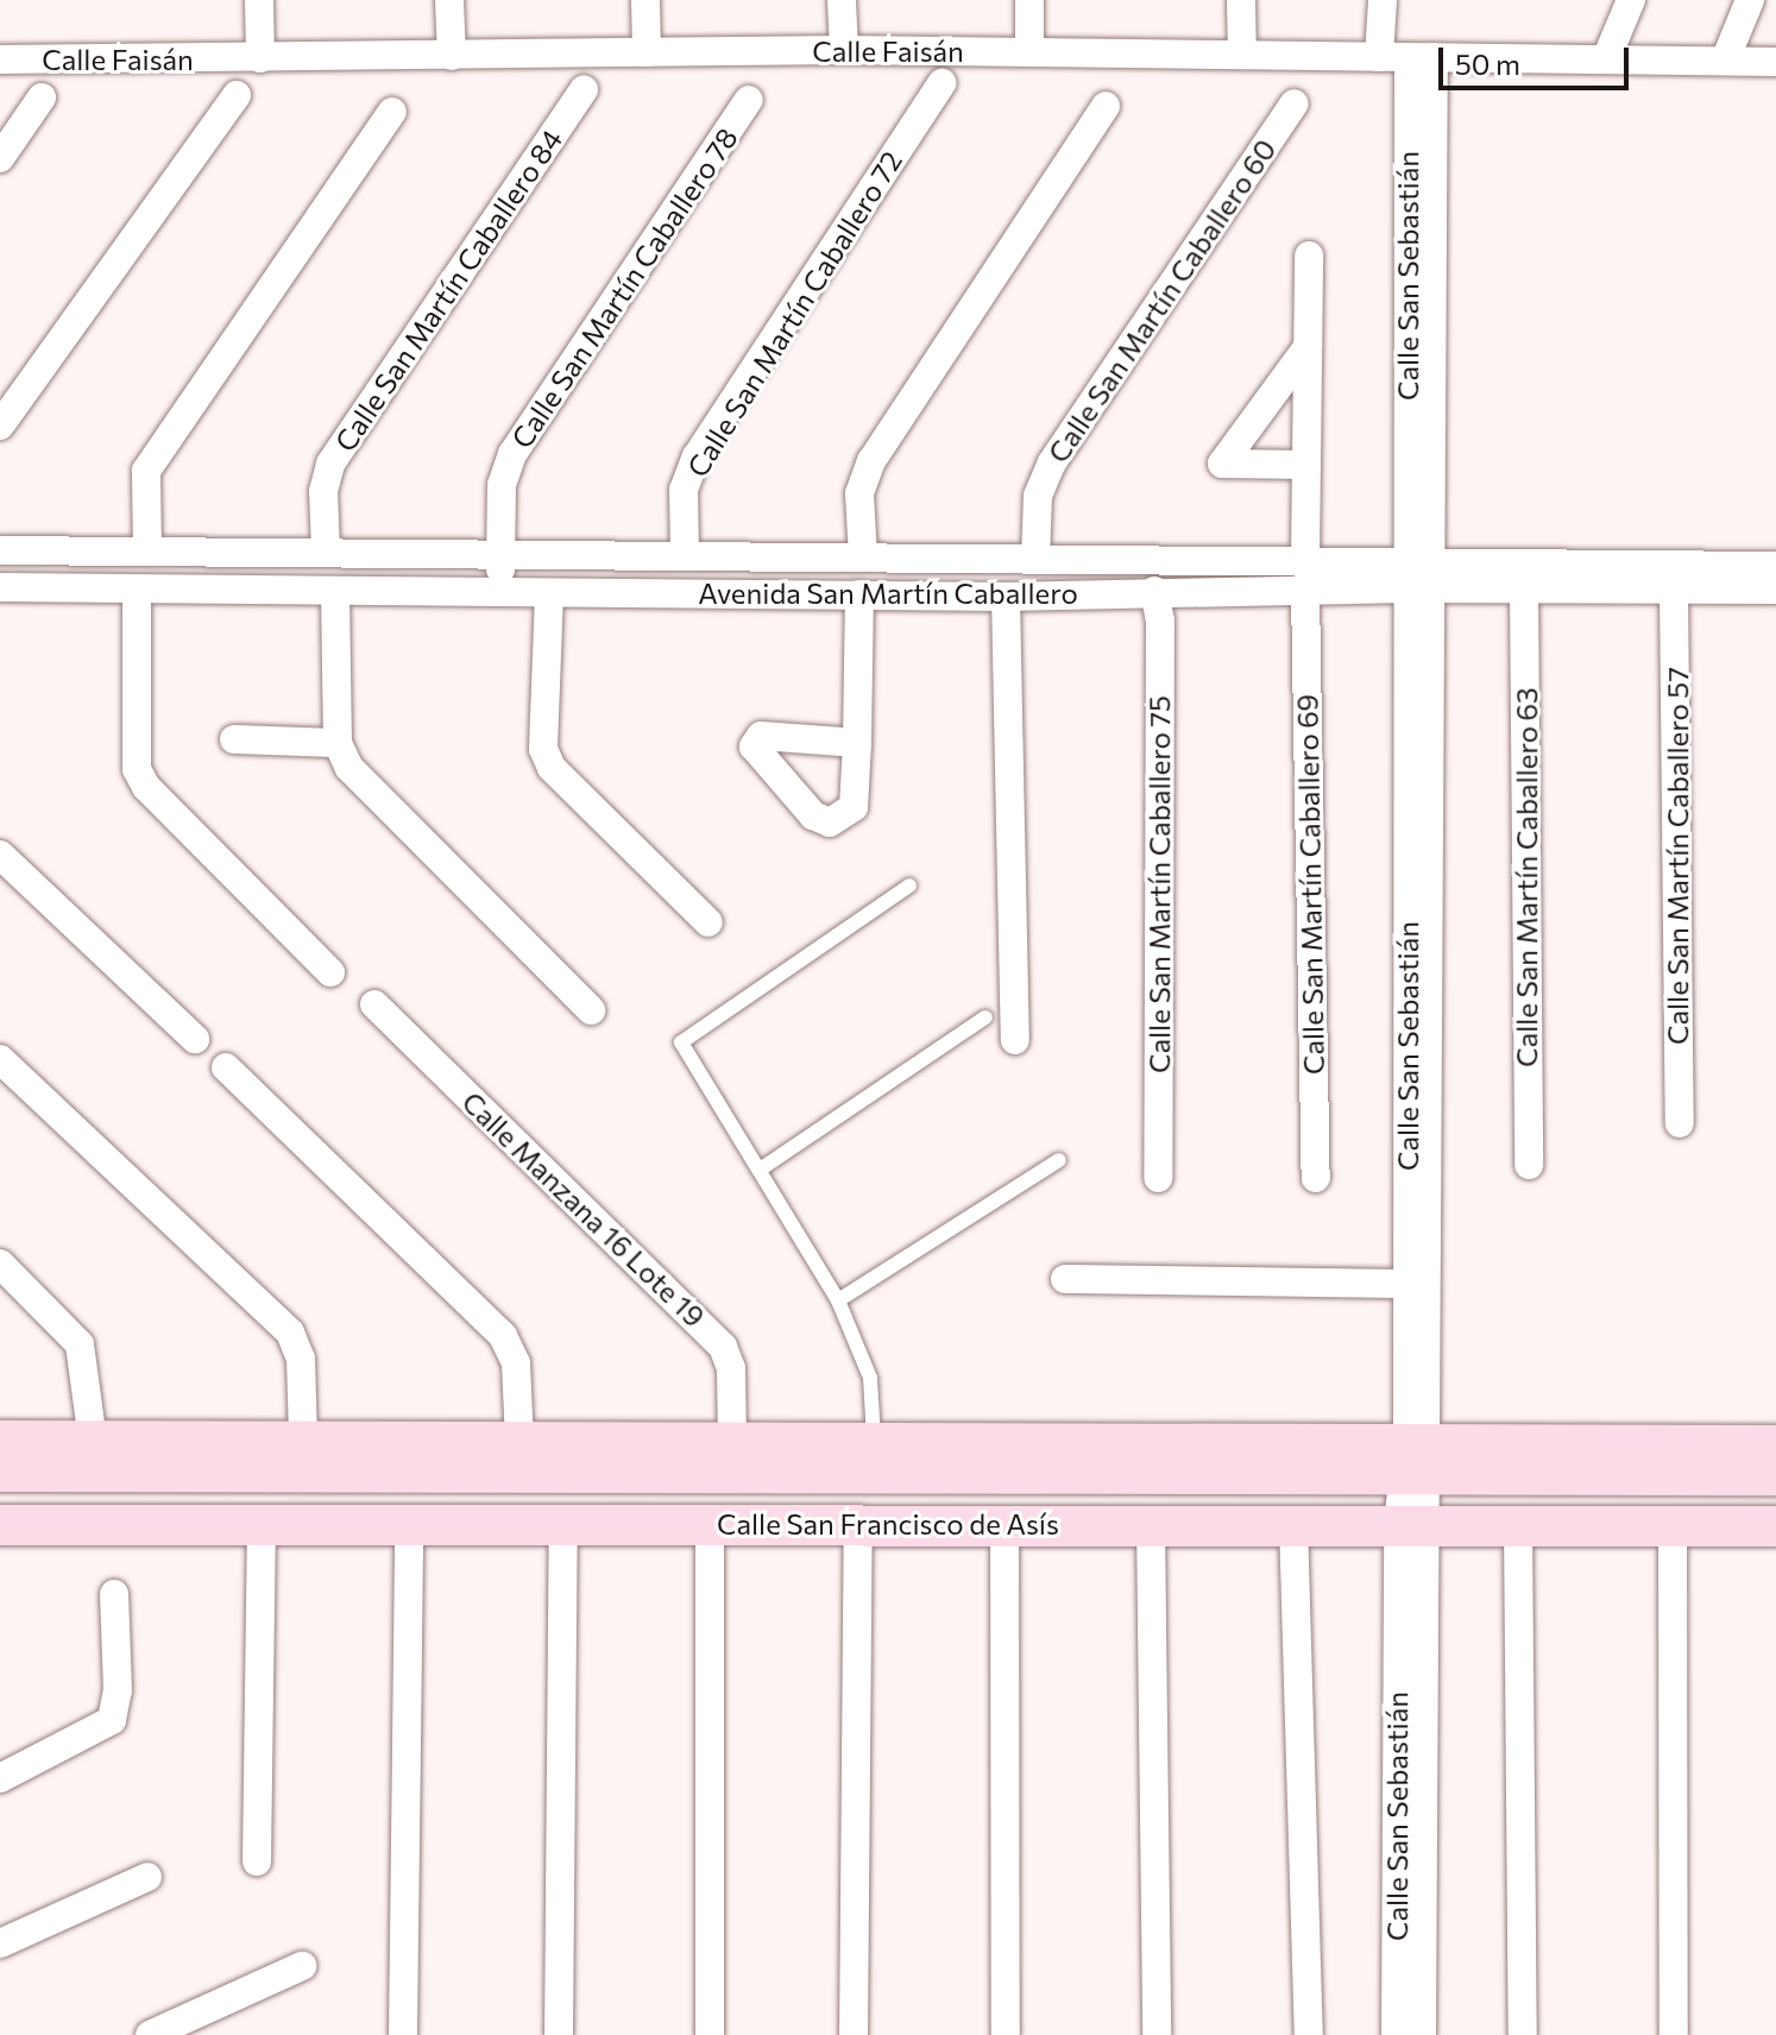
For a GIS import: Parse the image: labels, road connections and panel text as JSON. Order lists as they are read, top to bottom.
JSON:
{
  "streets": {
    "street": [
      "Calle Faisán",
      "Calle San Sebastián",
      "Calle San Martín Caballero 78",
      "Calle San Martín Caballero 84",
      "Calle San Martín Caballero 60",
      "Calle San Martín Caballero 72",
      "Avenida San Martín Caballero",
      "Calle San Martín Caballero 57",
      "Calle San Martín Caballero 63",
      "Calle San Martín Caballero 75",
      "Calle San Martín Caballero 69",
      "Calle Manzana 16 Lote 19",
      "Calle San Francisco de Asís"
    ]
  },
  "crossings": [
    ["Calle Faisán", "Calle San Sebastián"],
    ["Calle San Sebastián", "Avenida San Martín Caballero"],
    ["Calle San Sebastián", "Calle San Francisco de Asís"],
    ["Calle San Martín Caballero 78", "Avenida San Martín Caballero"],
    ["Calle San Martín Caballero 84", "Avenida San Martín Caballero"],
    ["Calle San Martín Caballero 60", "Avenida San Martín Caballero"],
    ["Calle San Martín Caballero 72", "Avenida San Martín Caballero"],
    ["Avenida San Martín Caballero", "Calle San Martín Caballero 57"],
    ["Avenida San Martín Caballero", "Calle San Martín Caballero 63"],
    ["Avenida San Martín Caballero", "Calle San Martín Caballero 75"],
    ["Avenida San Martín Caballero", "Calle San Martín Caballero 69"],
    ["Calle Manzana 16 Lote 19", "Calle San Francisco de Asís"]
  ],
  "scale_bar": "50 m"
}
